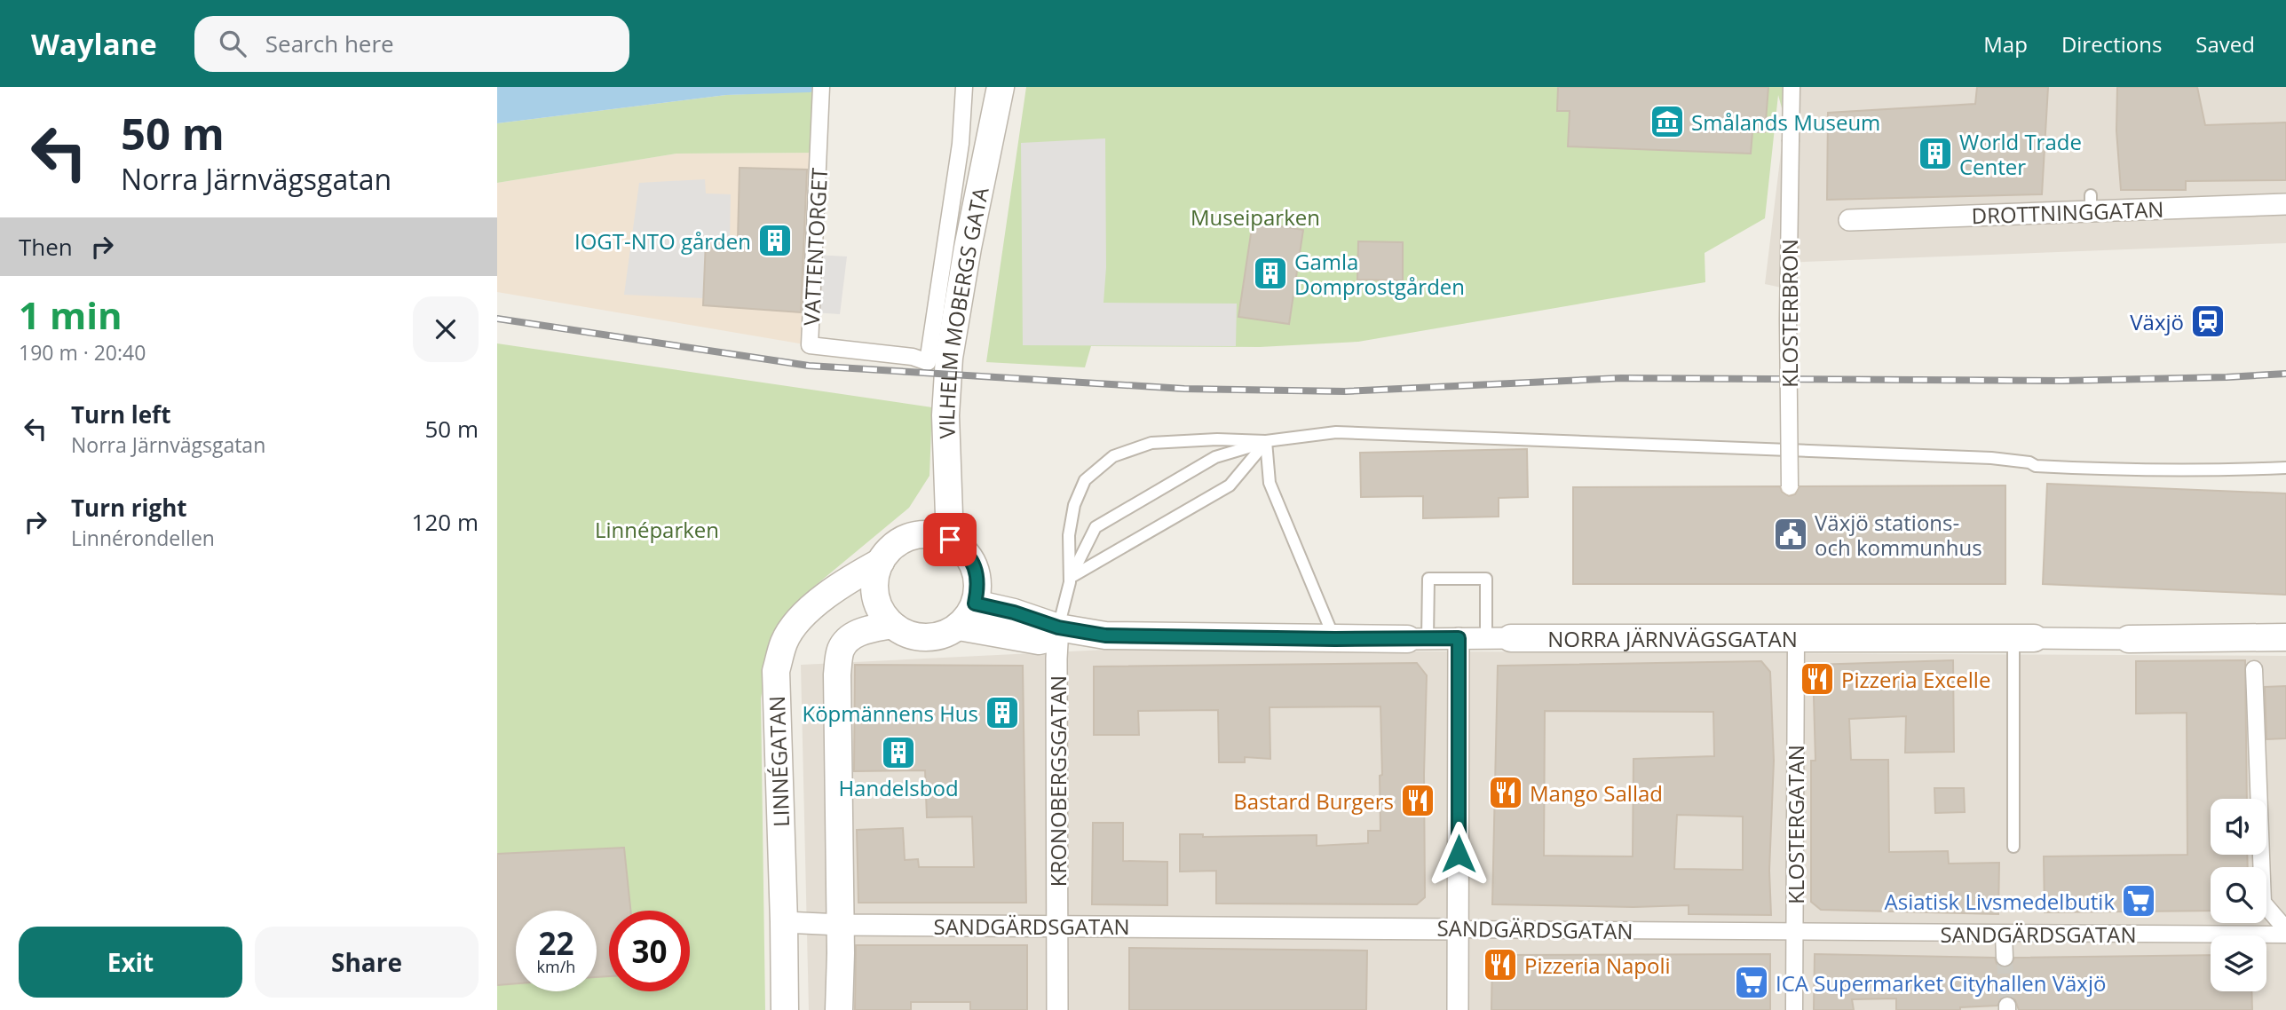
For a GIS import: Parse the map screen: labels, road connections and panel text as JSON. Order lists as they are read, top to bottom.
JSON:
{
  "streets": {
    "street": [
      "DROTTNINGGATAN",
      "VATTENTORGET",
      "VILHELM MOBERGS GATA",
      "KLOSTERBRON",
      "NORRA JÄRNVÄGSGATAN",
      "LINNÉGATAN",
      "KRONOBERGSGATAN",
      "KLOSTERGATAN",
      "SANDGÄRDSGATAN"
    ]
  },
  "crossings": [
    ["VILHELM MOBERGS GATA", "NORRA JÄRNVÄGSGATAN"],
    ["VILHELM MOBERGS GATA", "LINNÉGATAN"],
    ["NORRA JÄRNVÄGSGATAN", "LINNÉGATAN"],
    ["NORRA JÄRNVÄGSGATAN", "KRONOBERGSGATAN"],
    ["NORRA JÄRNVÄGSGATAN", "KLOSTERGATAN"],
    ["LINNÉGATAN", "SANDGÄRDSGATAN"],
    ["KRONOBERGSGATAN", "SANDGÄRDSGATAN"],
    ["KLOSTERGATAN", "SANDGÄRDSGATAN"]
  ],
  "parks": ["Museiparken", "Linnéparken"],
  "places": {
    "museum": ["Smålands Museum"],
    "building": [
      "World Trade Center",
      "IOGT-NTO gården",
      "Gamla Domprostgården",
      "Köpmännens Hus",
      "Handelsbod"
    ],
    "station": ["Växjö"],
    "public building": ["Växjö stations- och kommunhus"],
    "restaurant": [
      "Pizzeria Excelle",
      "Mango Sallad",
      "Bastard Burgers",
      "Pizzeria Napoli"
    ],
    "supermarket": ["Asiatisk Livsmedelbutik", "ICA Supermarket Cityhallen Växjö"]
  },
  "page": {
    "header": "Waylane",
    "search": "Search here",
    "nav": ["Map", "Directions", "Saved"],
    "turn": ["50 m", "Norra Järnvägsgatan"],
    "then": "Then",
    "heading": ["1 min", "190 m · 20:40"],
    "list": [
      {
        "name": "Turn left",
        "note": "Norra Järnvägsgatan",
        "value": "50 m"
      },
      {
        "name": "Turn right",
        "note": "Linnérondellen",
        "value": "120 m"
      }
    ],
    "speed": "22 km/h",
    "limit": "30",
    "buttons": ["Exit", "Share"]
  }
}
